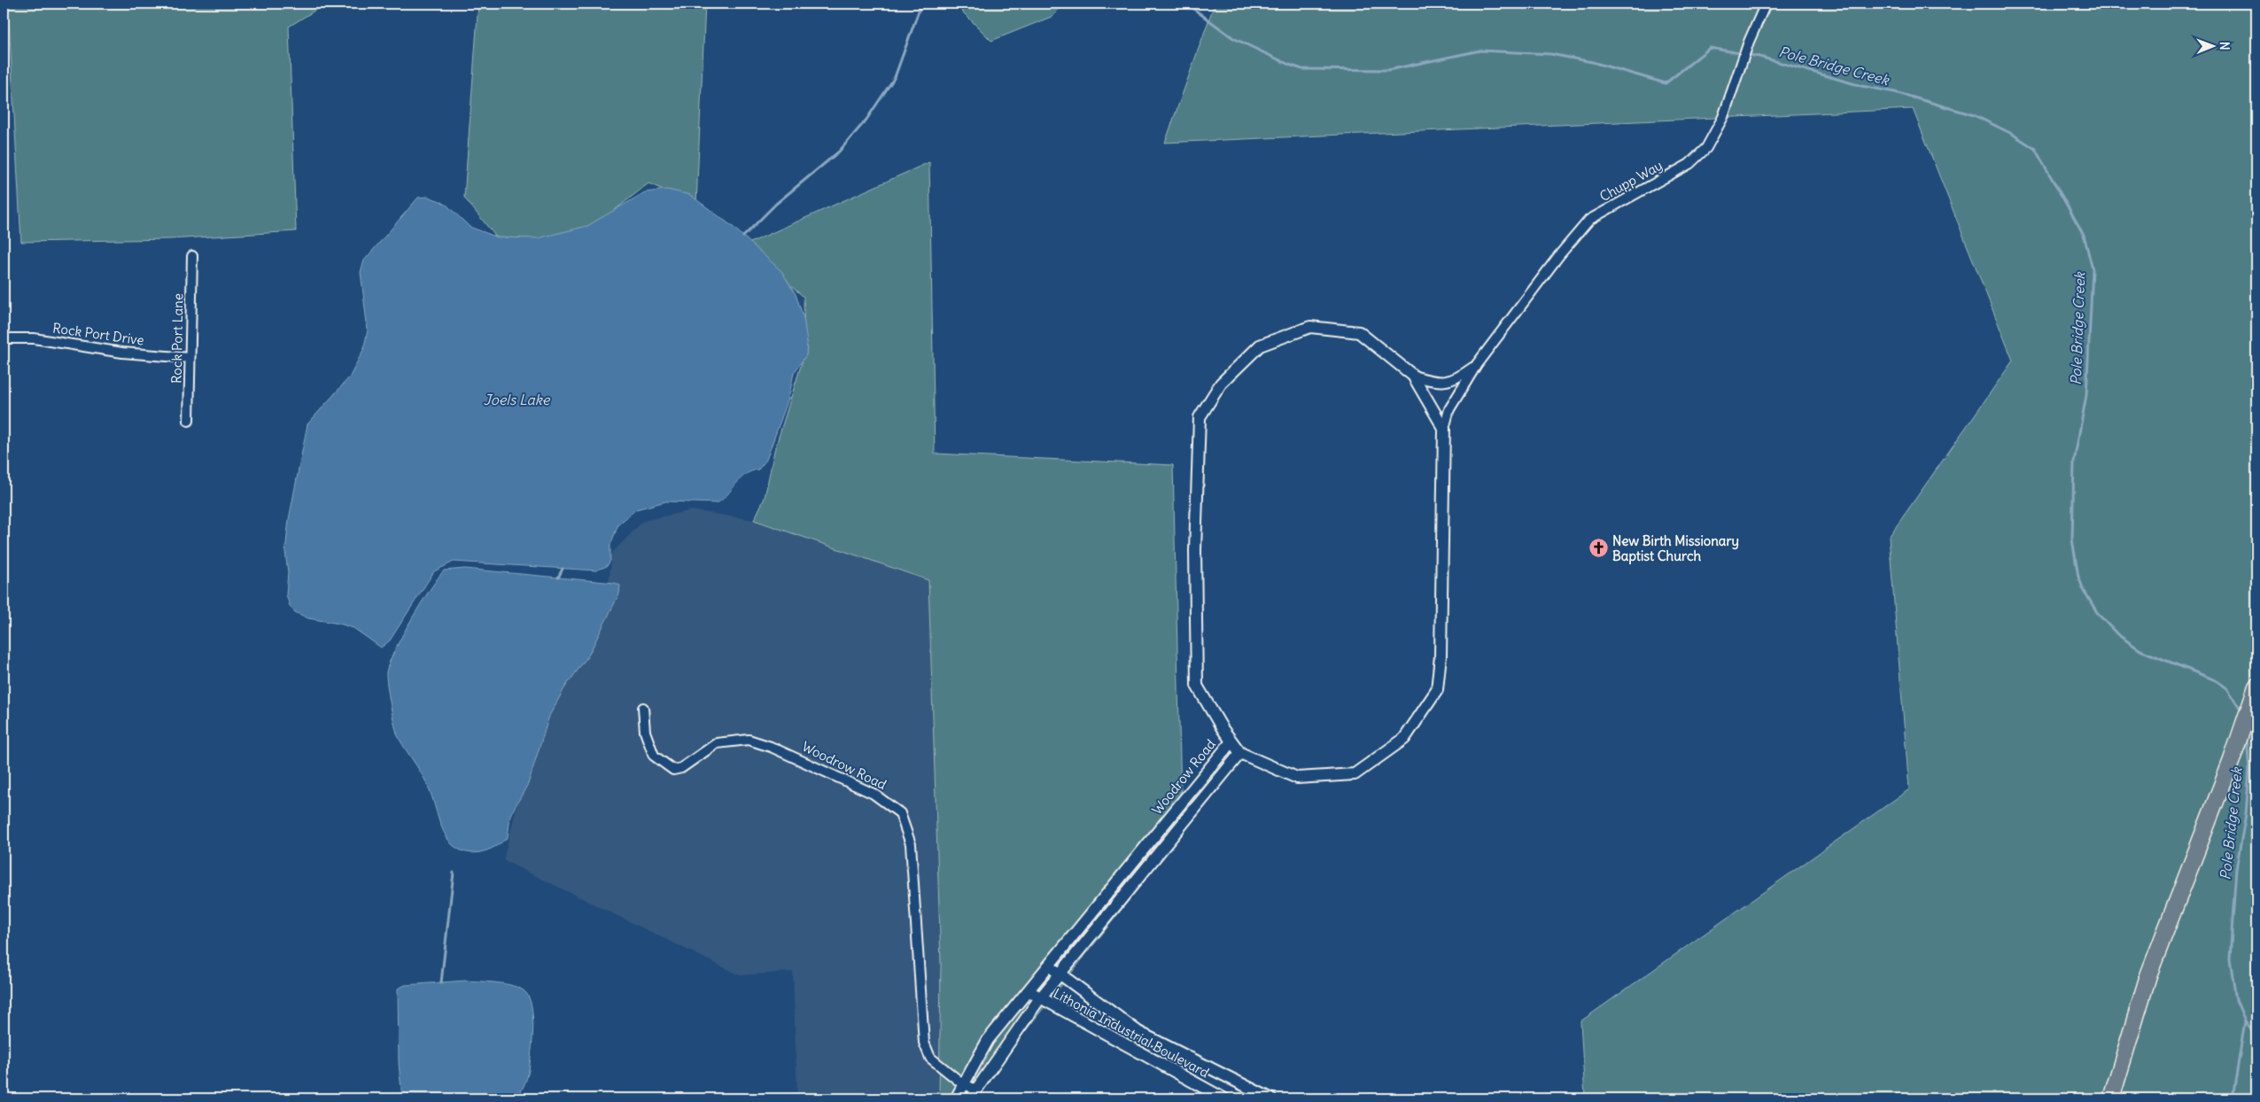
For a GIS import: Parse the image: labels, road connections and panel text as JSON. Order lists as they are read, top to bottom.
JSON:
{
  "streets": {
    "street": [
      "Chupp Way",
      "Rock Port Drive",
      "Rock Port Lane",
      "Woodrow Road",
      "Lithonia Industrial Boulevard"
    ]
  },
  "crossings": [
    ["Rock Port Drive", "Rock Port Lane"],
    ["Woodrow Road", "Lithonia Industrial Boulevard"]
  ],
  "water": ["Pole Bridge Creek", "Joels Lake"],
  "places": {
    "church": ["New Birth Missionary Baptist Church"]
  },
  "north": "right"
}
